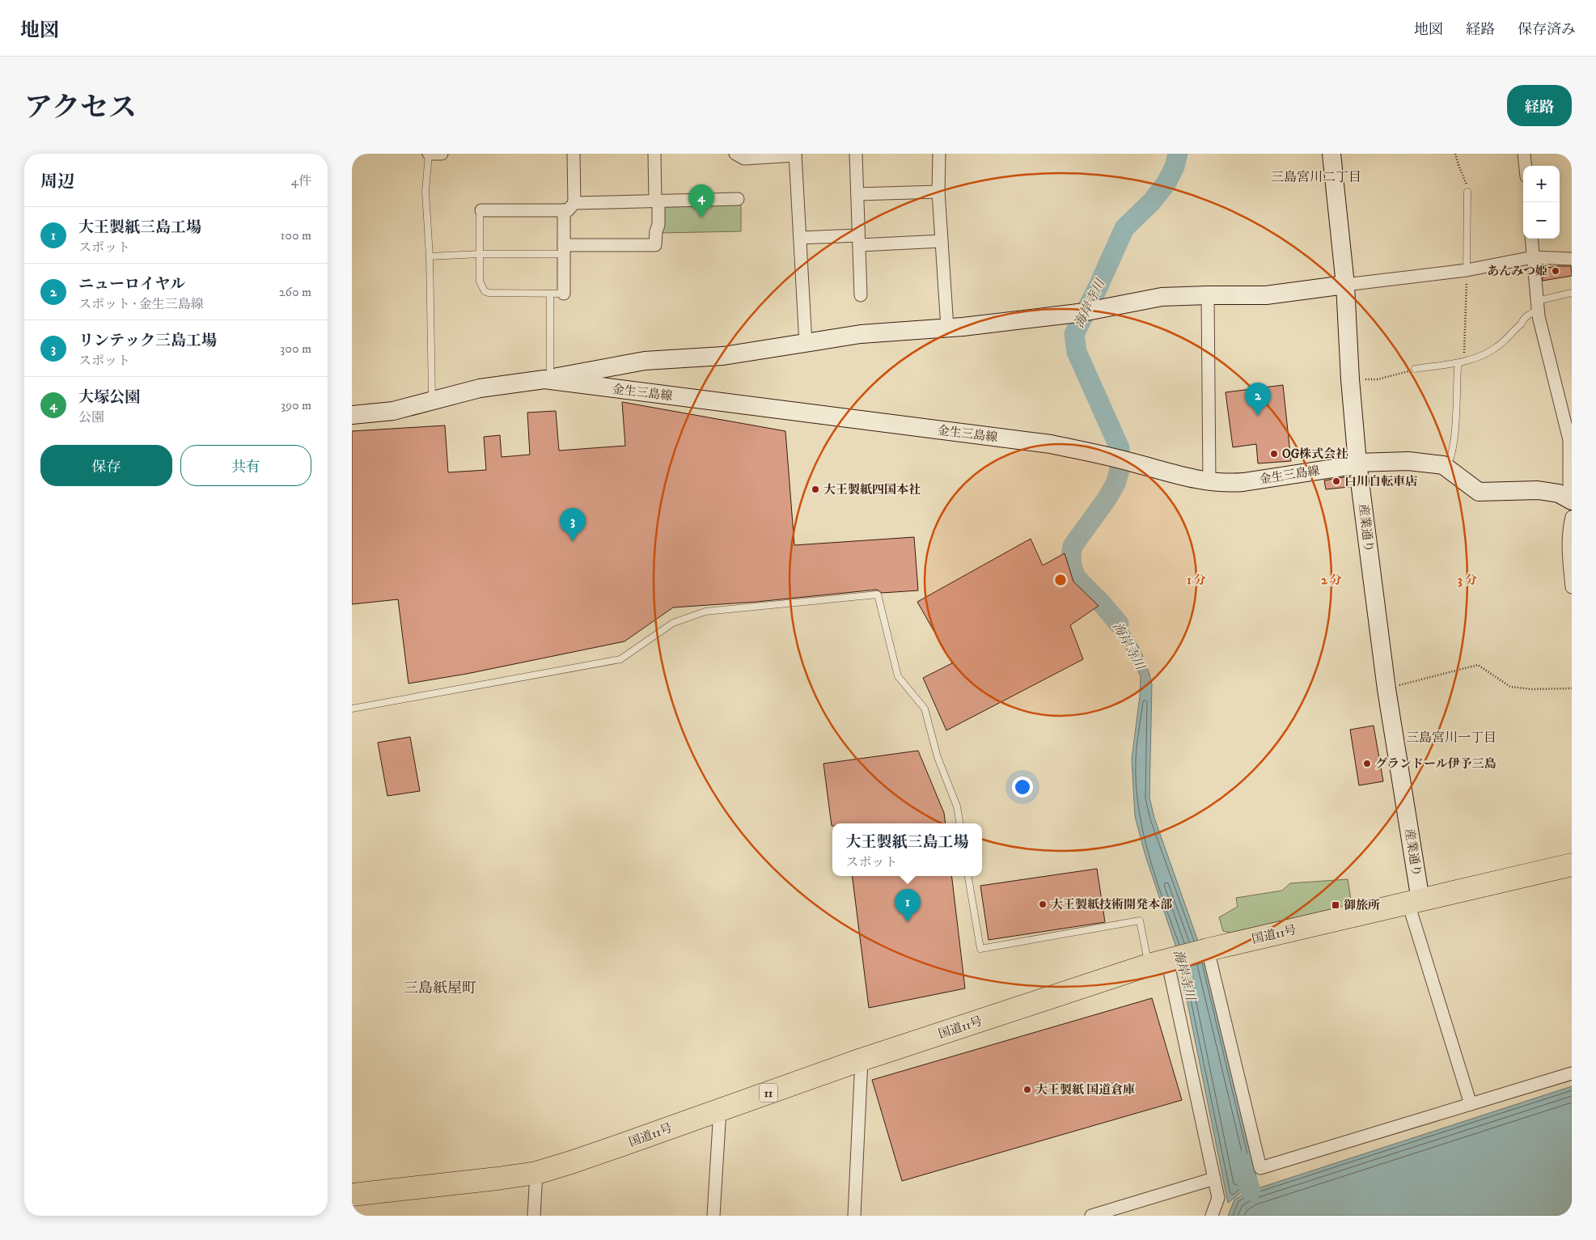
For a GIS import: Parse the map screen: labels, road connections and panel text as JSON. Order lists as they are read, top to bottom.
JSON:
{
  "streets": {
    "highway": ["国道11号", "11"],
    "street": ["金生三島線", "産業通り"]
  },
  "crossings": [
    ["金生三島線", "産業通り"],
    ["産業通り", "国道11号"]
  ],
  "districts": ["三島宮川二丁目", "三島宮川一丁目", "三島紙屋町"],
  "water": ["海岸寺川"],
  "places": {
    "other": [
      "あんみつ姫",
      "OG株式会社",
      "白川自転車店",
      "大王製紙四国本社",
      "グランドール伊予三島",
      "大王製紙技術開発本部",
      "大王製紙 国道倉庫"
    ],
    "transit": ["御旅所"]
  },
  "page": {
    "header": "地図",
    "nav": ["地図", "経路", "保存済み"],
    "title": "アクセス",
    "buttons": [
      "経路",
      ["保存", "共有"]
    ],
    "heading": ["周辺", "4件"],
    "map_buttons": ["+", "−"],
    "pins": [
      "4",
      "2",
      "3",
      "1"
    ],
    "list": [
      {
        "mark": "1",
        "name": "大王製紙三島工場",
        "note": "スポット",
        "value": "100 m"
      },
      {
        "mark": "2",
        "name": "ニューロイヤル",
        "note": "スポット · 金生三島線",
        "value": "260 m"
      },
      {
        "mark": "3",
        "name": "リンテック三島工場",
        "note": "スポット",
        "value": "300 m"
      },
      {
        "mark": "4",
        "name": "大塚公園",
        "note": "公園",
        "value": "390 m"
      }
    ],
    "popup": ["大王製紙三島工場", "スポット"]
  },
  "rings": ["1 分", "2 分", "3 分"]
}
